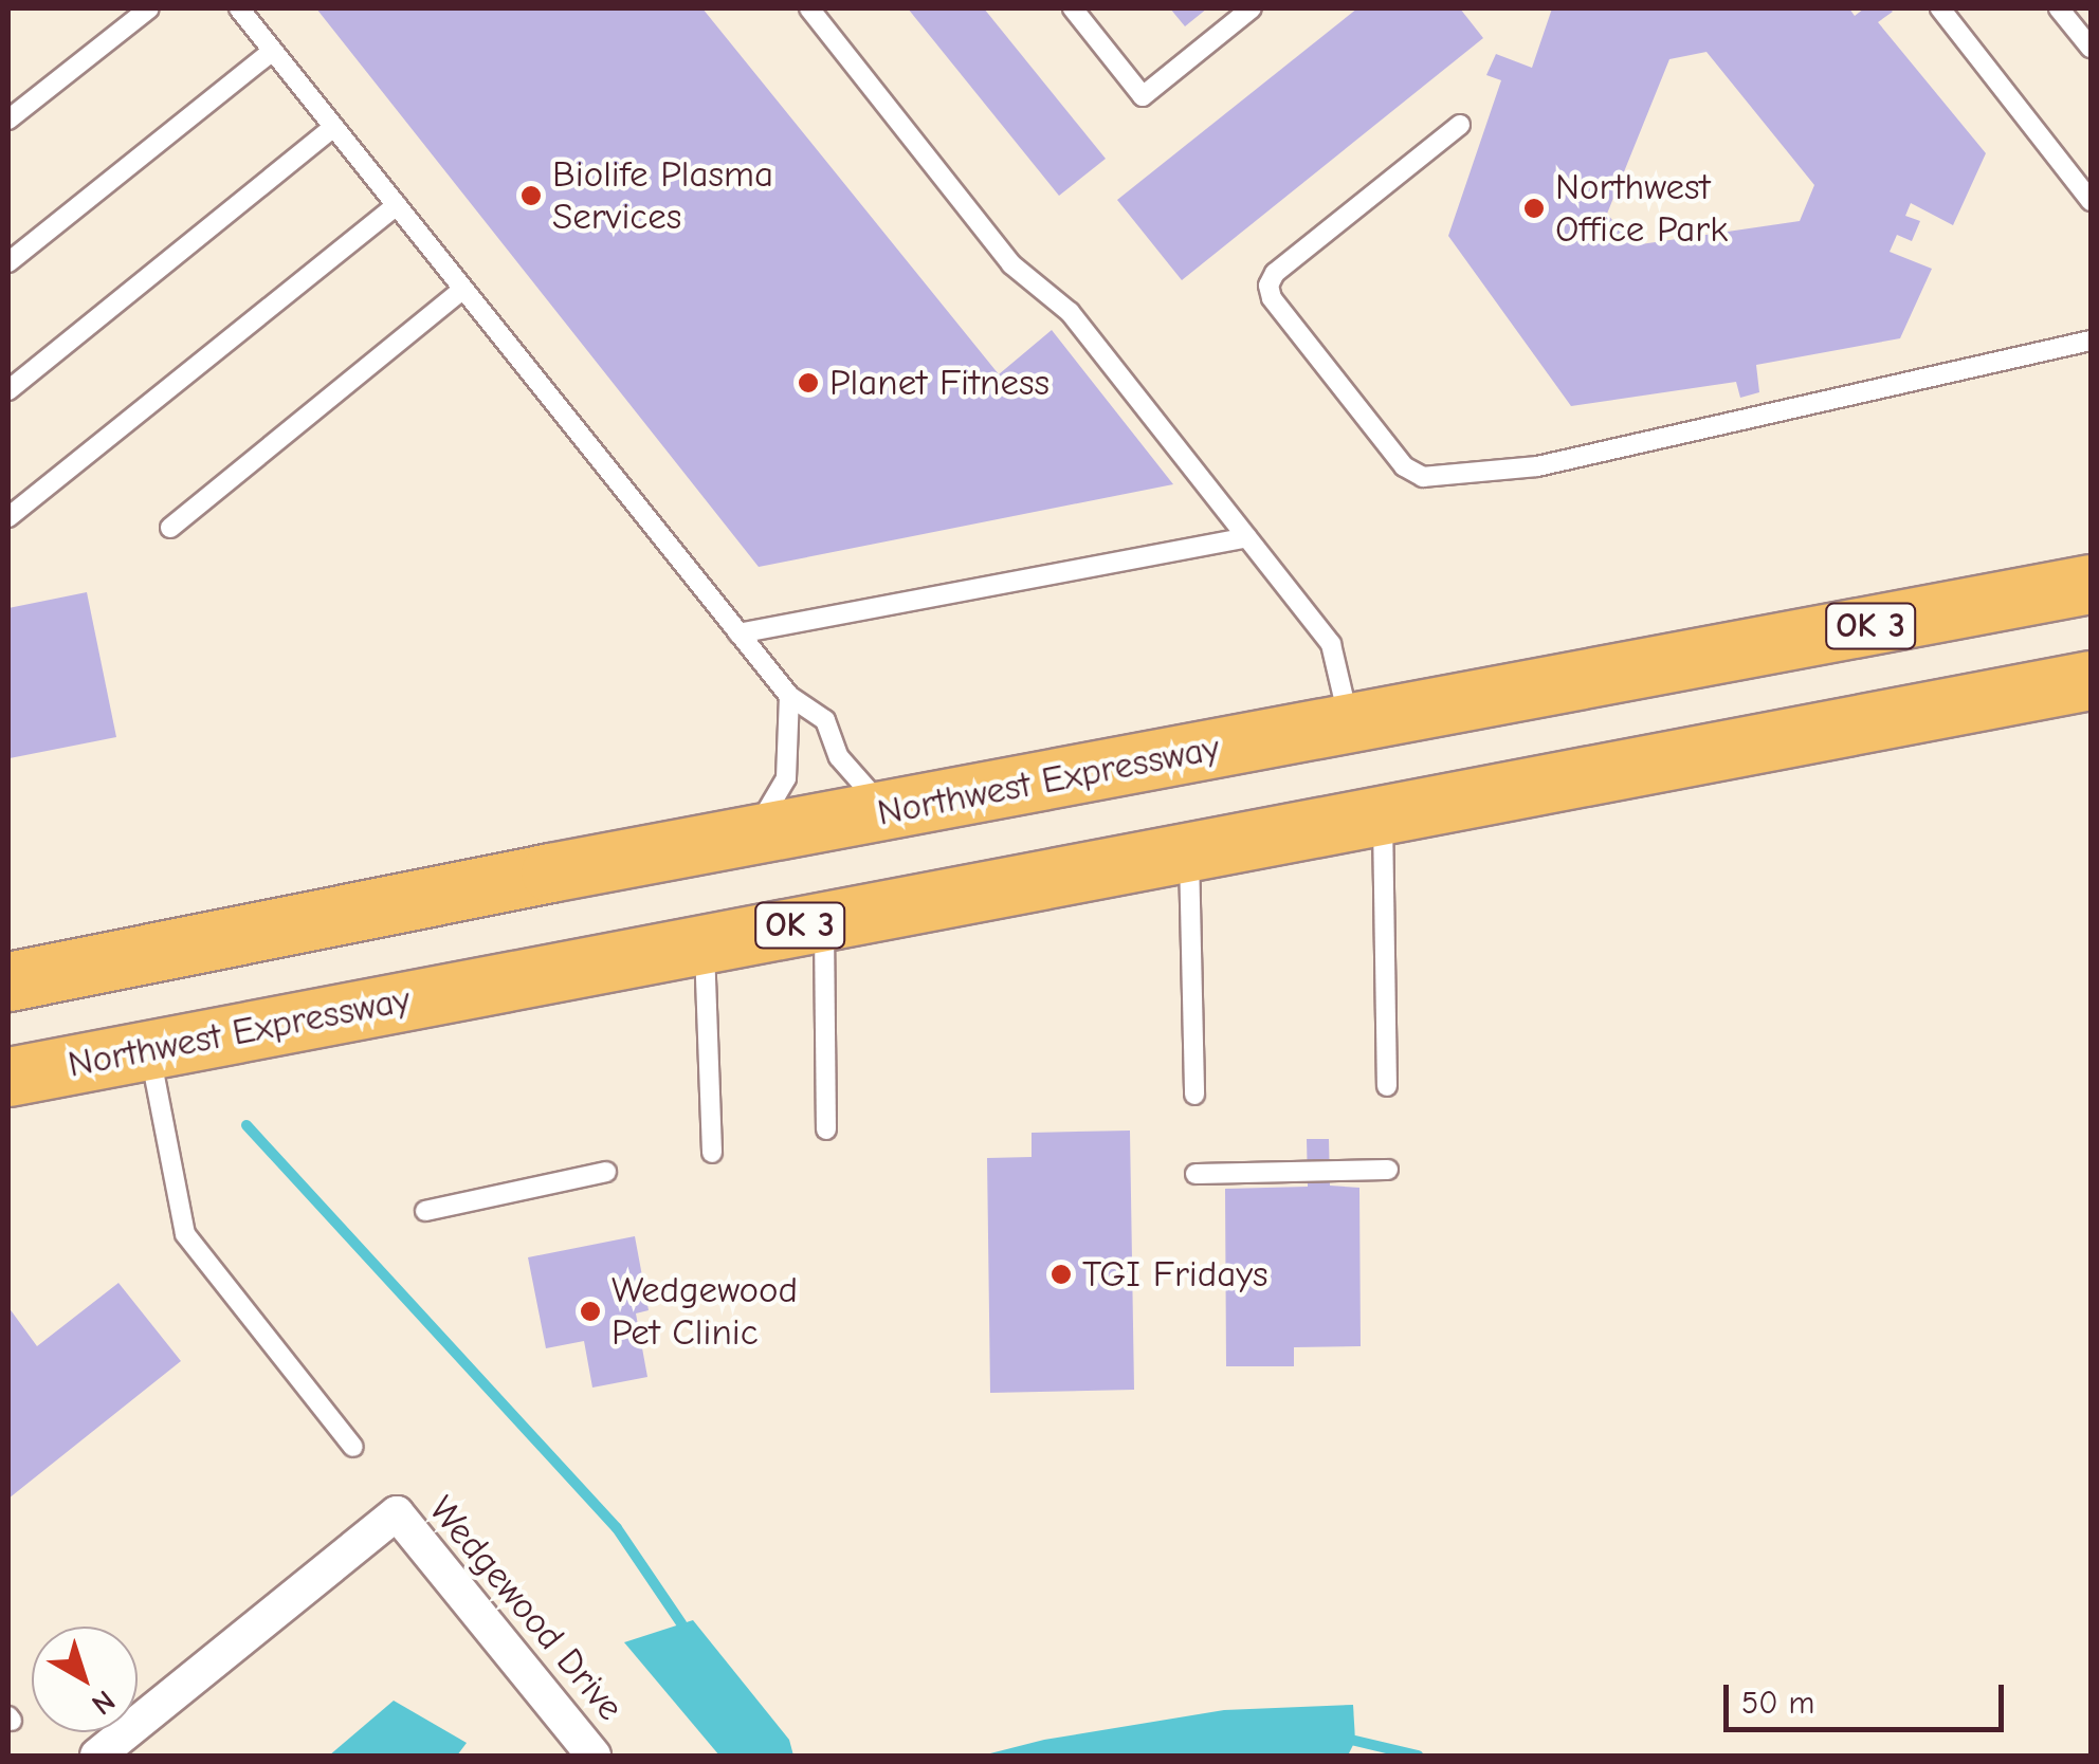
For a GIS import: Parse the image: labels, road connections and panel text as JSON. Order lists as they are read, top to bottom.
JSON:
{
  "streets": {
    "highway": ["OK 3", "Northwest Expressway"],
    "street": ["Wedgewood Drive"]
  },
  "places": [
    "Biolife Plasma Services",
    "Northwest Office Park",
    "Planet Fitness",
    "TGI Fridays",
    "Wedgewood Pet Clinic"
  ],
  "scale_bar": "50 m",
  "north": "bottom right"
}
